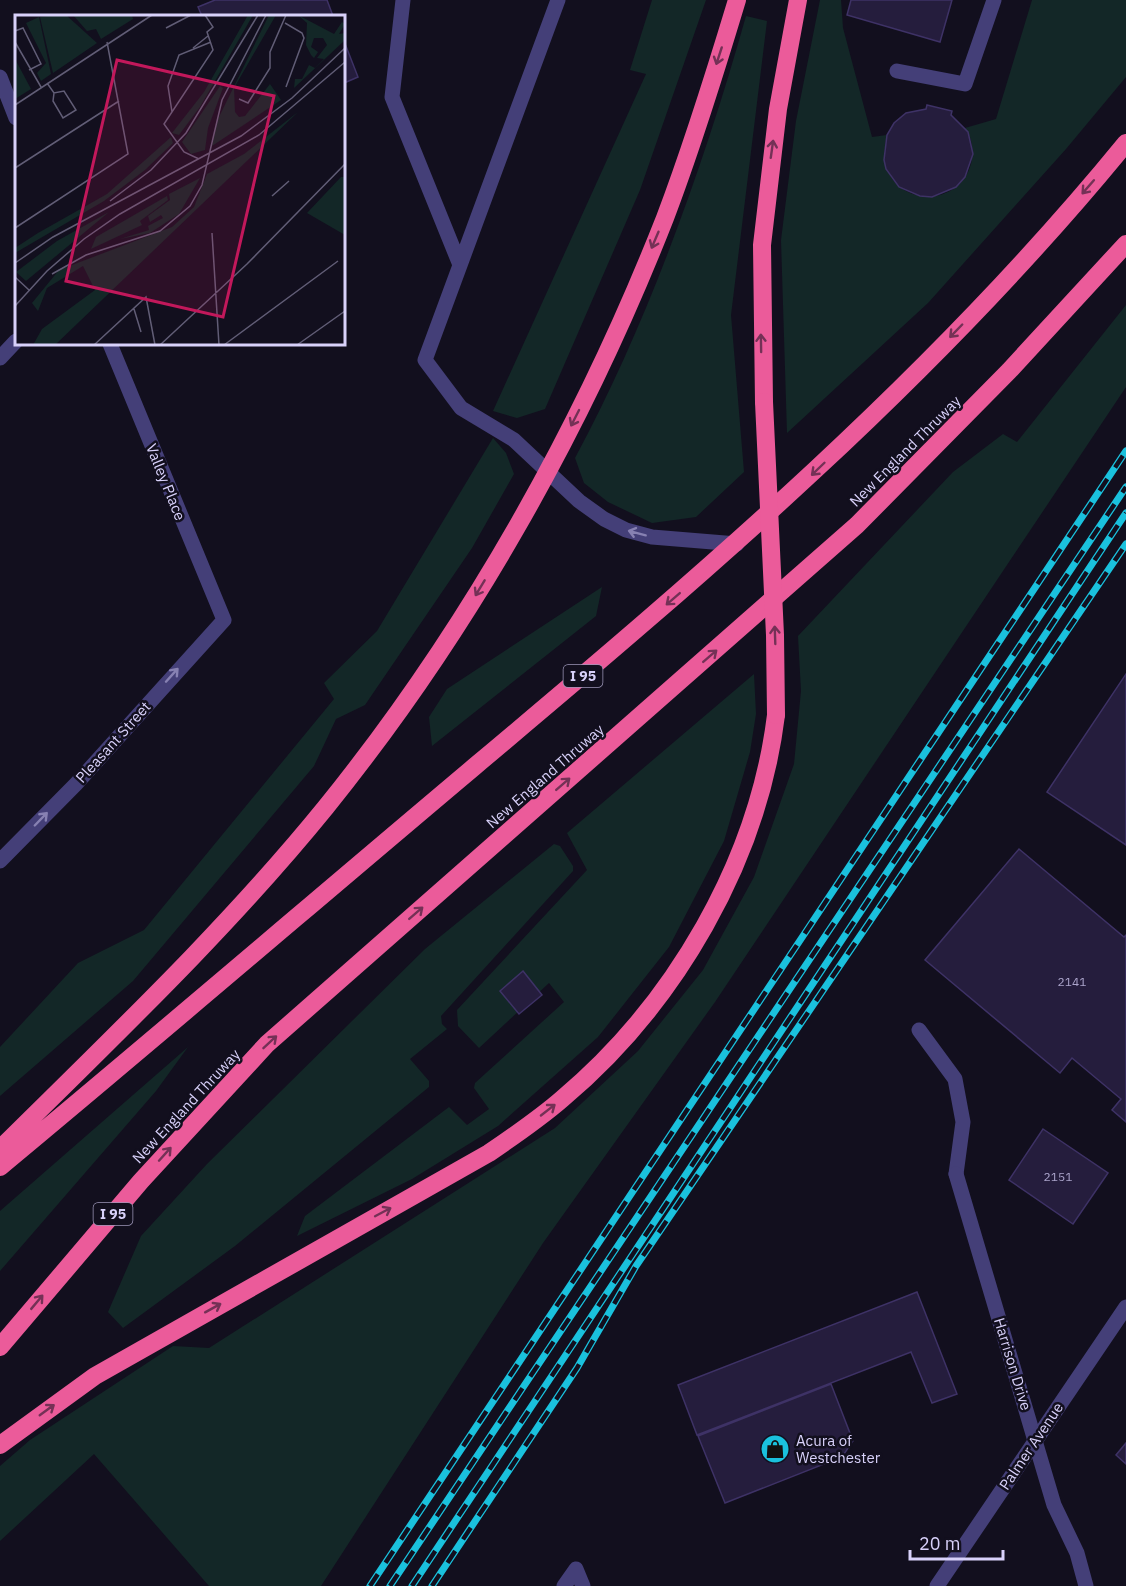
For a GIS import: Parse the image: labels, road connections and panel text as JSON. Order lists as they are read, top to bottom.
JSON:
{
  "streets": {
    "highway": ["New England Thruway", "I 95"],
    "street": [
      "Valley Place",
      "Pleasant Street",
      "Harrison Drive",
      "Palmer Avenue"
    ]
  },
  "crossings": [
    ["Valley Place", "Pleasant Street"],
    ["Harrison Drive", "Palmer Avenue"]
  ],
  "one_way": ["Pleasant Street"],
  "places": {
    "shop": ["Acura of Westchester"]
  },
  "house_numbers": ["2141", "2151"],
  "scale_bar": "20 m"
}
